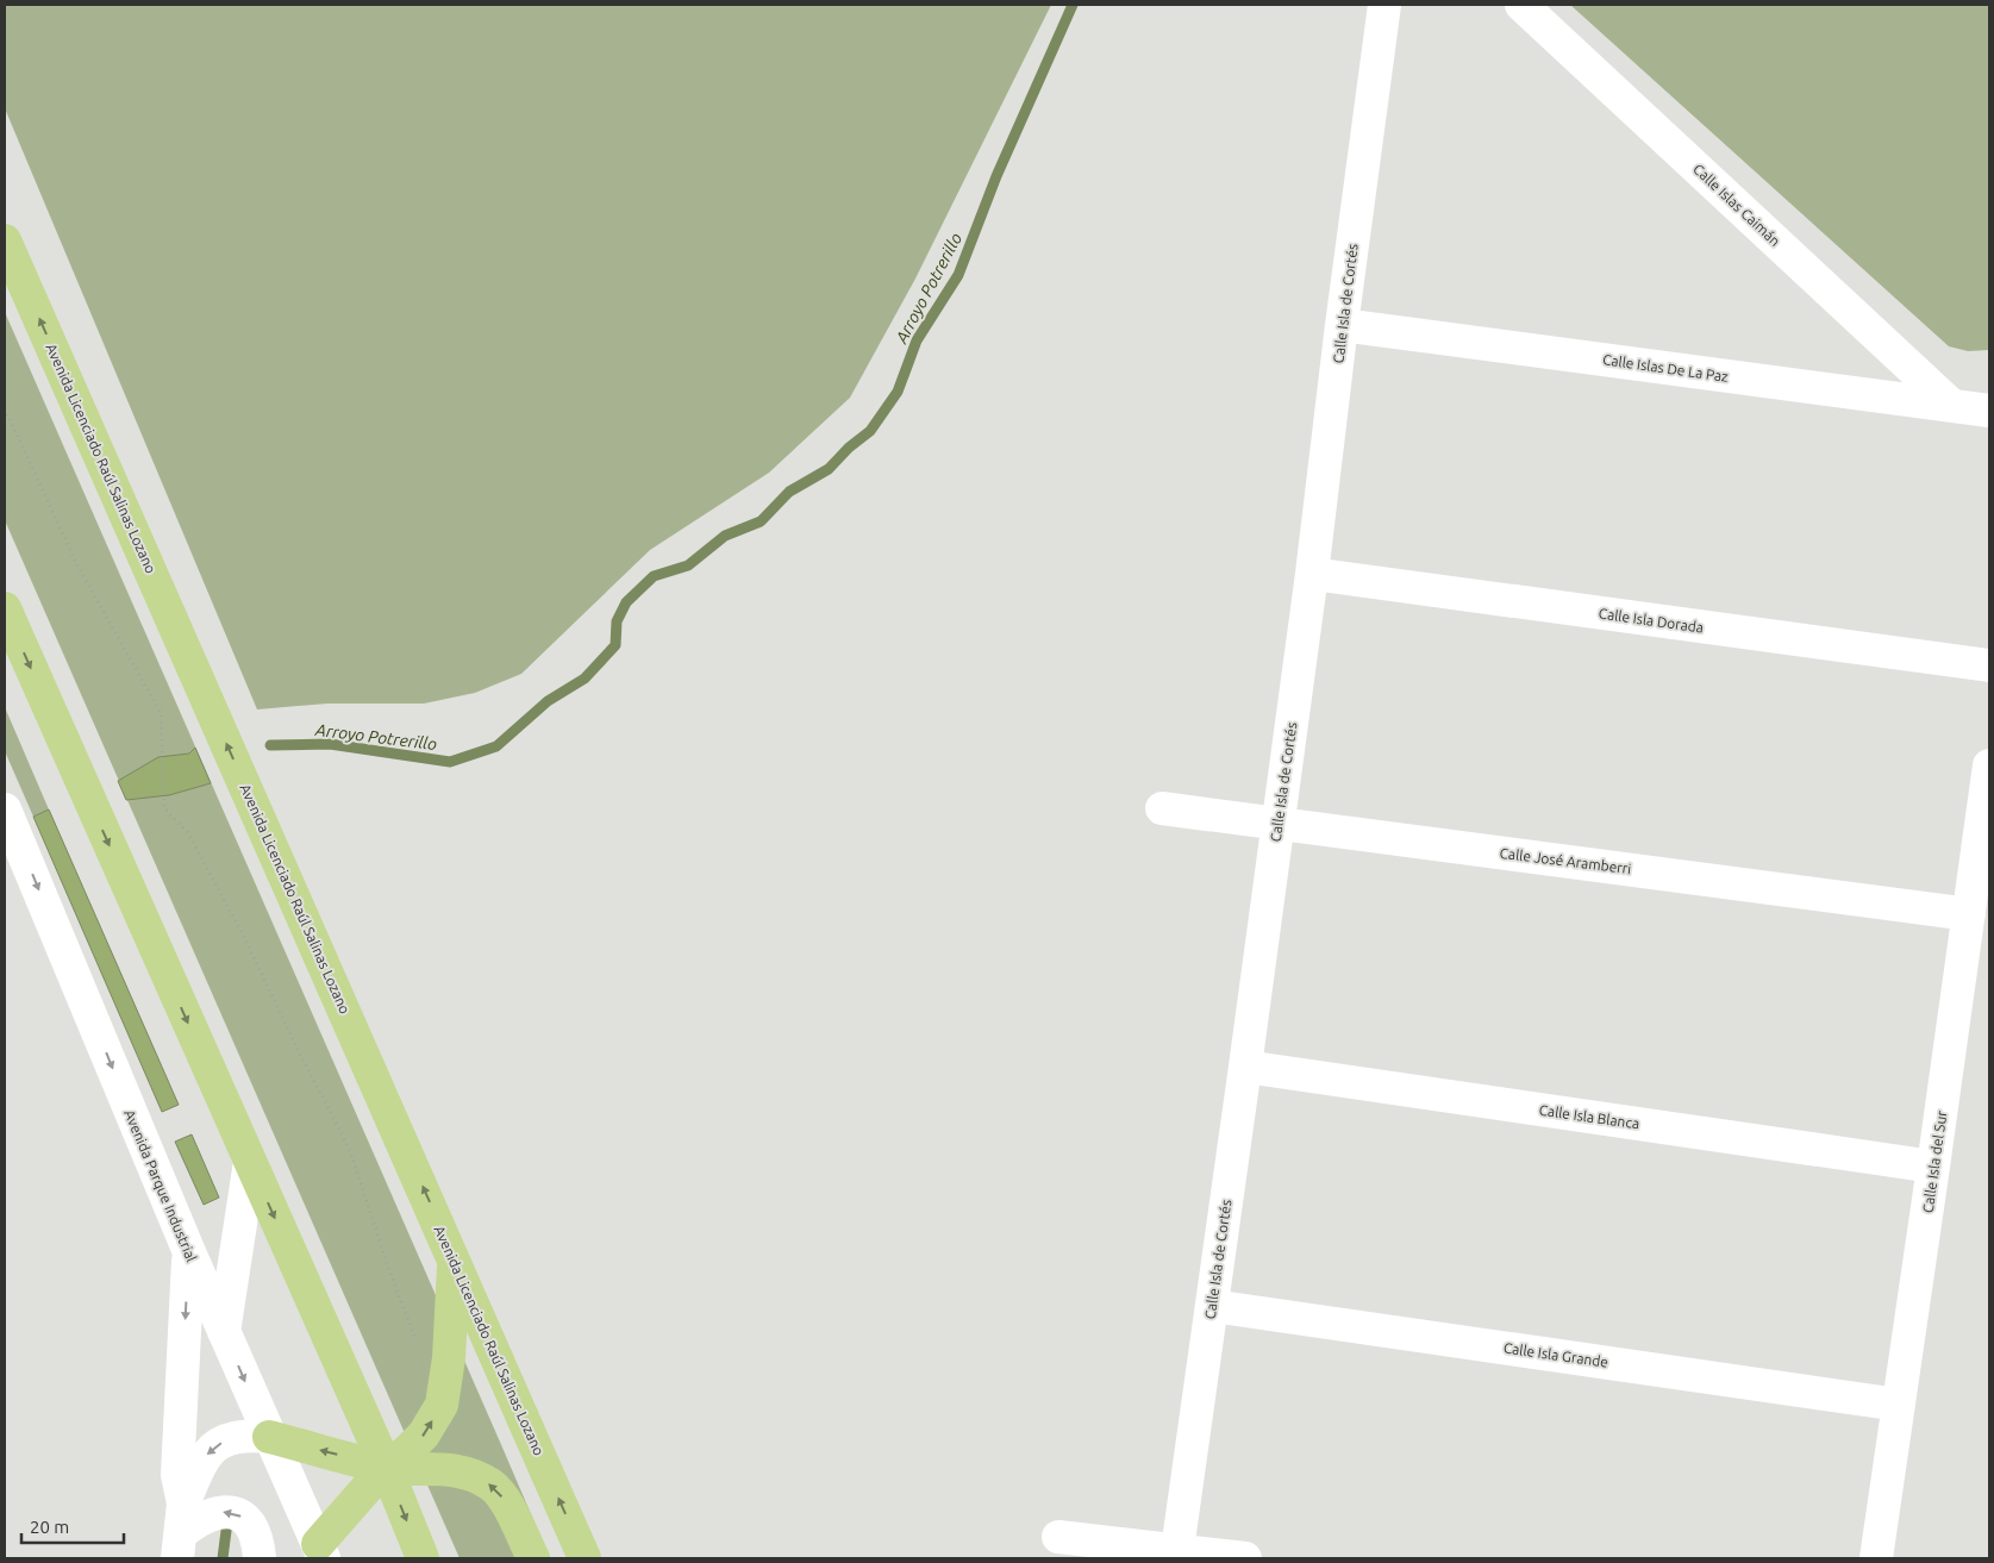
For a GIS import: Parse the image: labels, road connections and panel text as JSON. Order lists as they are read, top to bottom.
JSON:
{
  "streets": {
    "main road": ["Avenida Licenciado Raúl Salinas Lozano"],
    "street": [
      "Calle Islas Caimán",
      "Calle Isla de Cortés",
      "Calle Islas De La Paz",
      "Calle Isla Dorada",
      "Calle José Aramberri",
      "Calle Isla Blanca",
      "Calle Isla del Sur",
      "Avenida Parque Industrial",
      "Calle Isla Grande"
    ]
  },
  "crossings": [
    ["Calle Islas Caimán", "Calle Islas De La Paz"],
    ["Calle Isla de Cortés", "Calle Islas De La Paz"],
    ["Calle Isla de Cortés", "Calle Isla Dorada"],
    ["Calle Isla de Cortés", "Calle José Aramberri"],
    ["Calle Isla de Cortés", "Calle Isla Blanca"],
    ["Calle Isla de Cortés", "Calle Isla Grande"],
    ["Calle José Aramberri", "Calle Isla del Sur"],
    ["Calle Isla Blanca", "Calle Isla del Sur"],
    ["Calle Isla del Sur", "Calle Isla Grande"]
  ],
  "one_way": ["Avenida Parque Industrial"],
  "water": ["Arroyo Potrerillo"],
  "scale_bar": "20 m"
}
